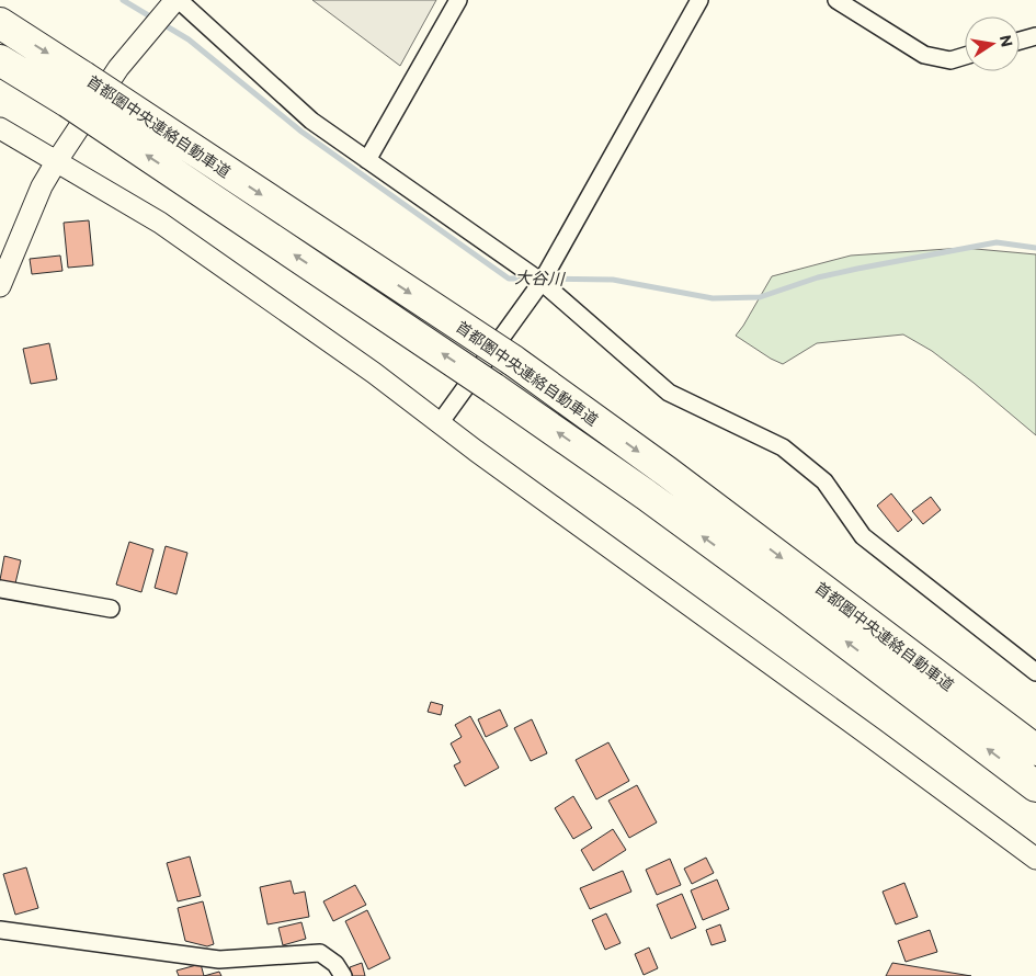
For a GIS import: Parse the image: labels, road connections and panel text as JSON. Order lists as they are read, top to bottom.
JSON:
{
  "streets": {
    "highway": ["首都圏中央連絡自動車道"]
  },
  "water": ["大谷川"],
  "north": "right"
}
